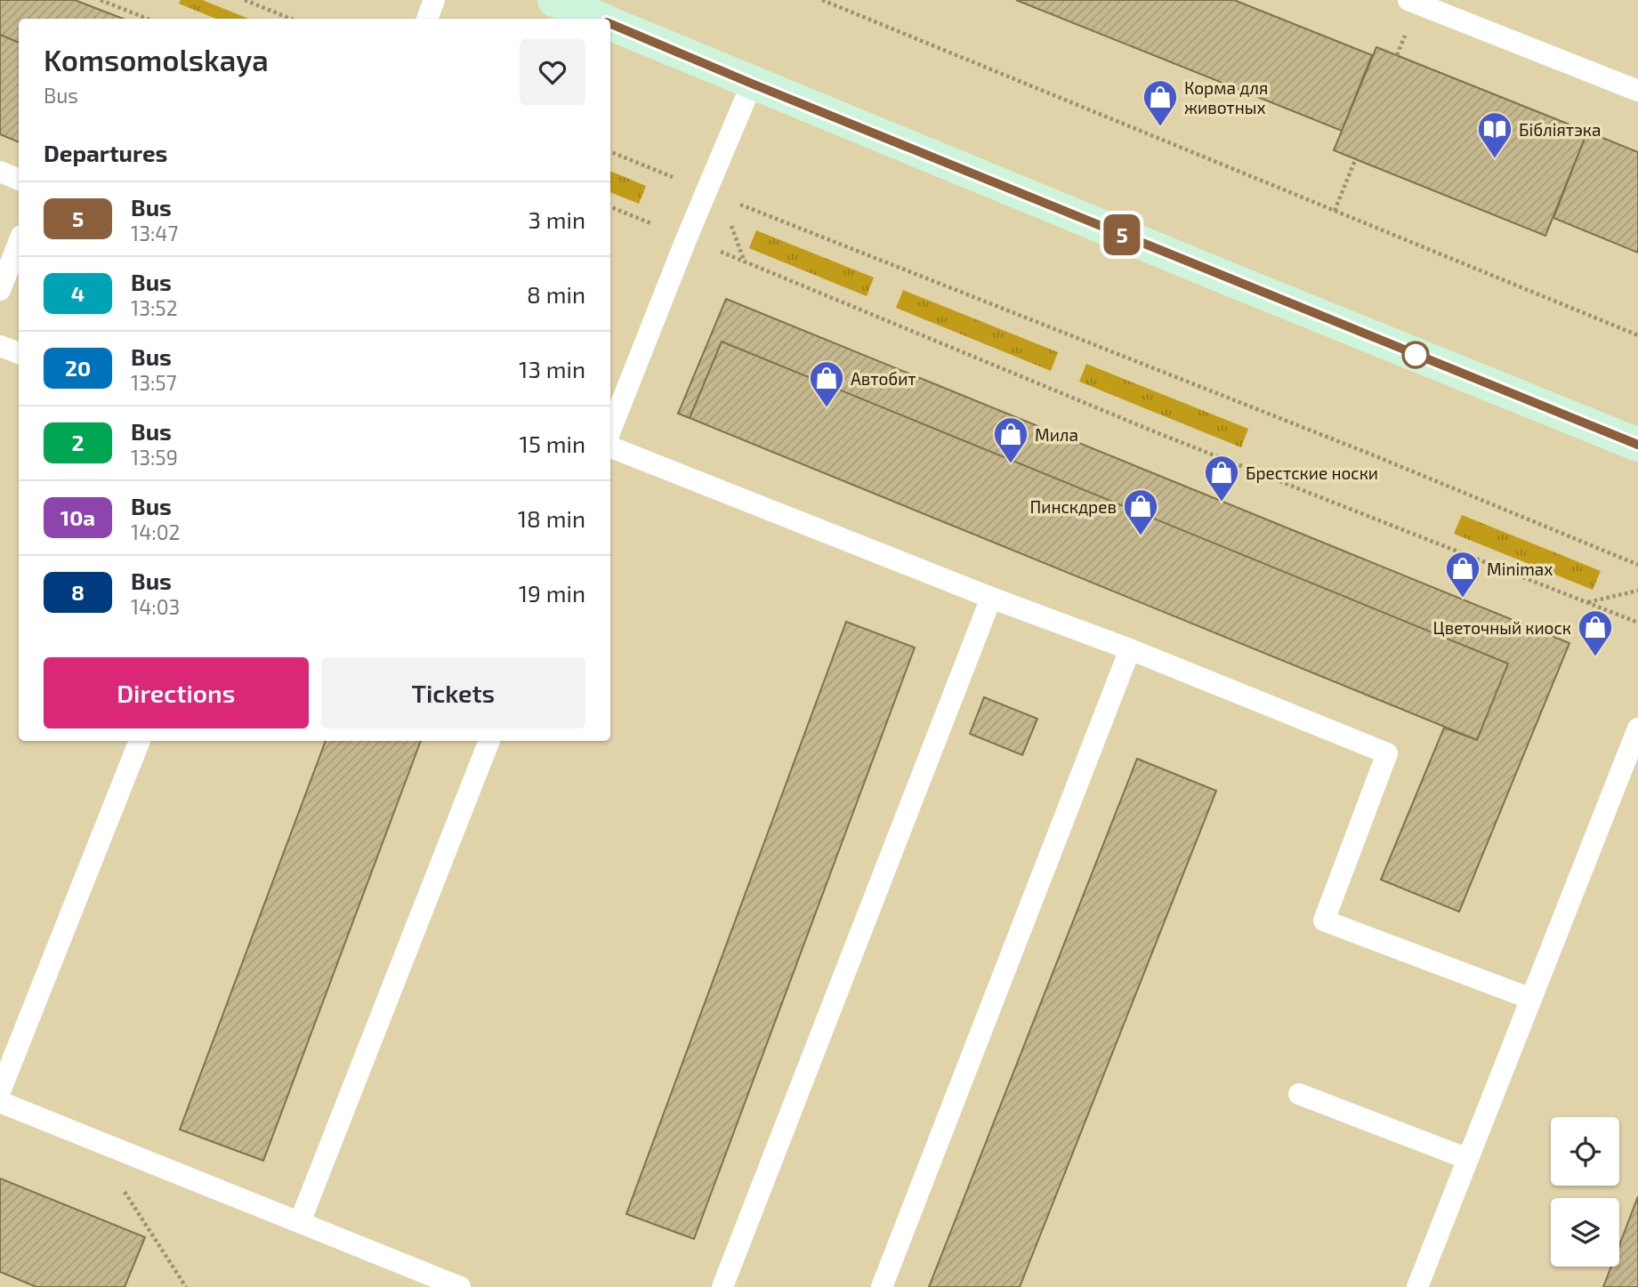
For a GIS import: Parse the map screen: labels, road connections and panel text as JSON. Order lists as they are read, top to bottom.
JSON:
{
  "places": {
    "shop": [
      "Корма для животных",
      "Автобит",
      "Мила",
      "Брестские носки",
      "Пинскдрев",
      "Minimax",
      "Цветочный киоск"
    ],
    "library": ["Бібліятэка"]
  },
  "lines": ["bus line 5"],
  "page": {
    "on_map": "5",
    "heading": [
      ["Komsomolskaya", "Bus"],
      "Departures"
    ],
    "list": [
      {
        "mark": "5",
        "name": "Bus",
        "note": "13:47",
        "value": "3 min"
      },
      {
        "mark": "4",
        "name": "Bus",
        "note": "13:52",
        "value": "8 min"
      },
      {
        "mark": "20",
        "name": "Bus",
        "note": "13:57",
        "value": "13 min"
      },
      {
        "mark": "2",
        "name": "Bus",
        "note": "13:59",
        "value": "15 min"
      },
      {
        "mark": "10а",
        "name": "Bus",
        "note": "14:02",
        "value": "18 min"
      },
      {
        "mark": "8",
        "name": "Bus",
        "note": "14:03",
        "value": "19 min"
      }
    ],
    "buttons": ["Directions", "Tickets"]
  }
}
